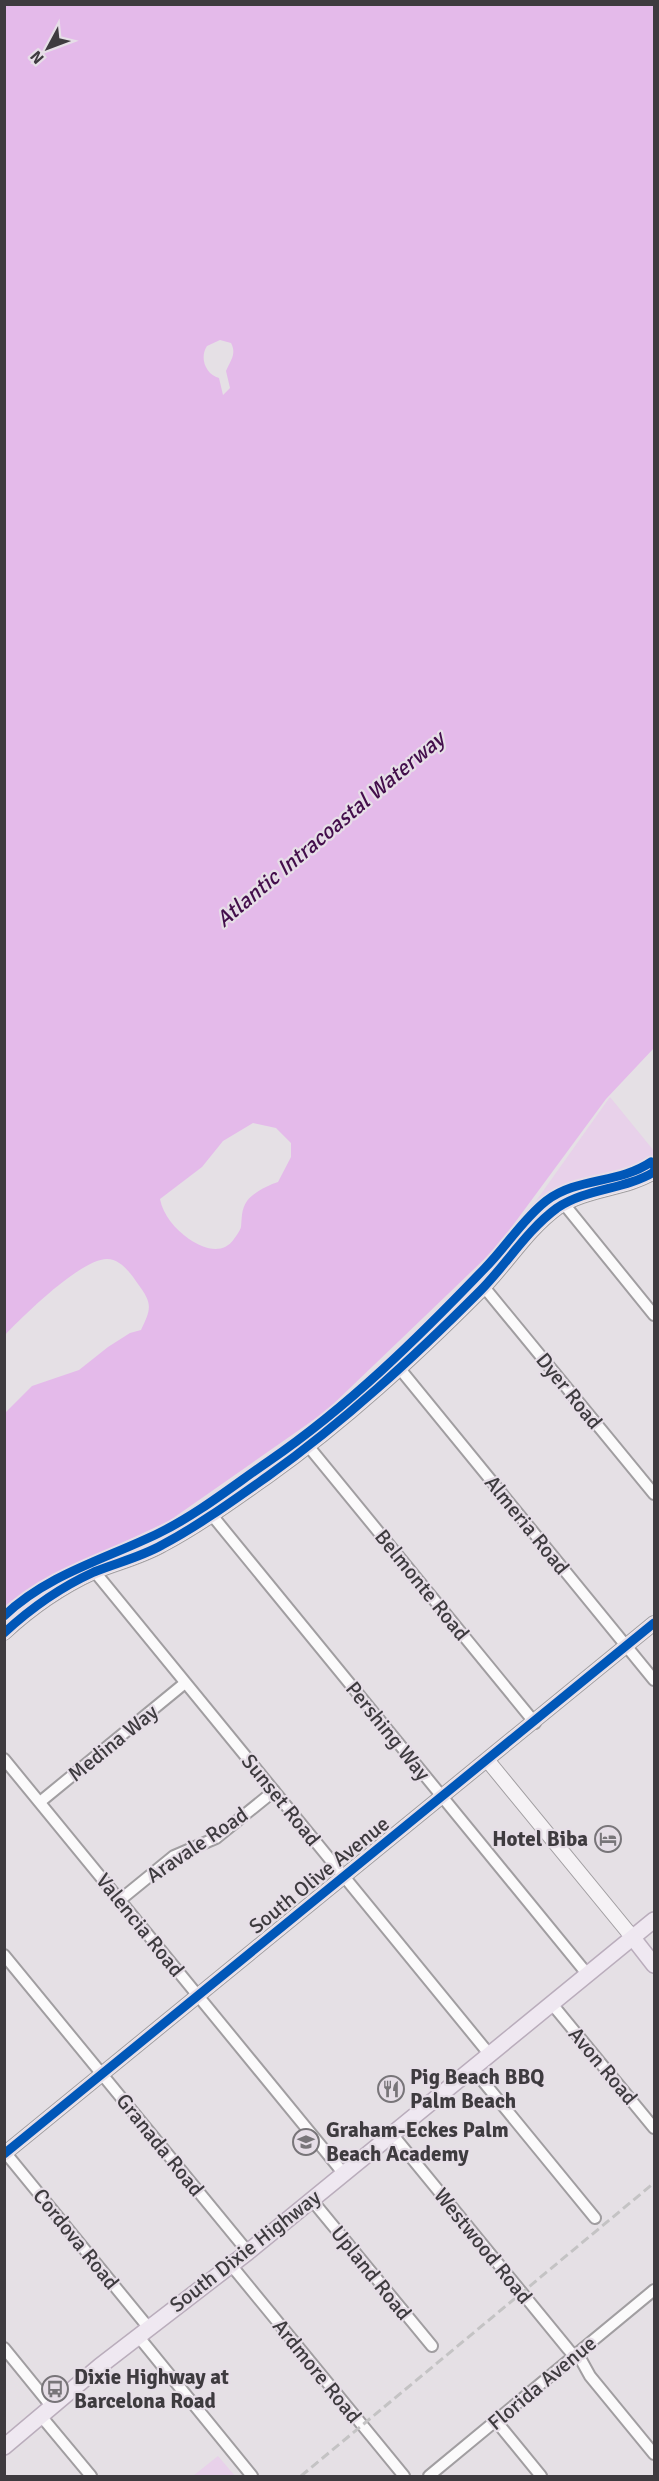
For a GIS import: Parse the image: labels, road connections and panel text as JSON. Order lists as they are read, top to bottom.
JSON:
{
  "streets": {
    "main road": ["South Dixie Highway"],
    "street": [
      "Dyer Road",
      "Almeria Road",
      "Belmonte Road",
      "Pershing Way",
      "Medina Way",
      "Sunset Road",
      "Aravale Road",
      "South Olive Avenue",
      "Valencia Road",
      "Avon Road",
      "Granada Road",
      "Cordova Road",
      "Westwood Road",
      "Upland Road",
      "Ardmore Road",
      "Florida Avenue"
    ]
  },
  "crossings": [
    ["Almeria Road", "South Olive Avenue"],
    ["Belmonte Road", "South Olive Avenue"],
    ["Pershing Way", "South Olive Avenue"],
    ["Pershing Way", "South Dixie Highway"],
    ["Medina Way", "Sunset Road"],
    ["Medina Way", "Valencia Road"],
    ["Sunset Road", "Aravale Road"],
    ["Sunset Road", "South Olive Avenue"],
    ["Sunset Road", "South Dixie Highway"],
    ["Aravale Road", "Valencia Road"],
    ["South Olive Avenue", "Valencia Road"],
    ["South Olive Avenue", "Granada Road"],
    ["South Olive Avenue", "Cordova Road"],
    ["Valencia Road", "South Dixie Highway"],
    ["Avon Road", "South Dixie Highway"],
    ["Granada Road", "South Dixie Highway"],
    ["Cordova Road", "South Dixie Highway"],
    ["Westwood Road", "South Dixie Highway"],
    ["Westwood Road", "Florida Avenue"],
    ["South Dixie Highway", "Upland Road"],
    ["South Dixie Highway", "Ardmore Road"]
  ],
  "water": ["Atlantic Intracoastal Waterway"],
  "places": {
    "hotel": ["Hotel Biba"],
    "restaurant": ["Pig Beach BBQ Palm Beach"],
    "school or university": ["Graham-Eckes Palm Beach Academy"],
    "bus stop": ["Dixie Highway at Barcelona Road"]
  },
  "north": "bottom left"
}
